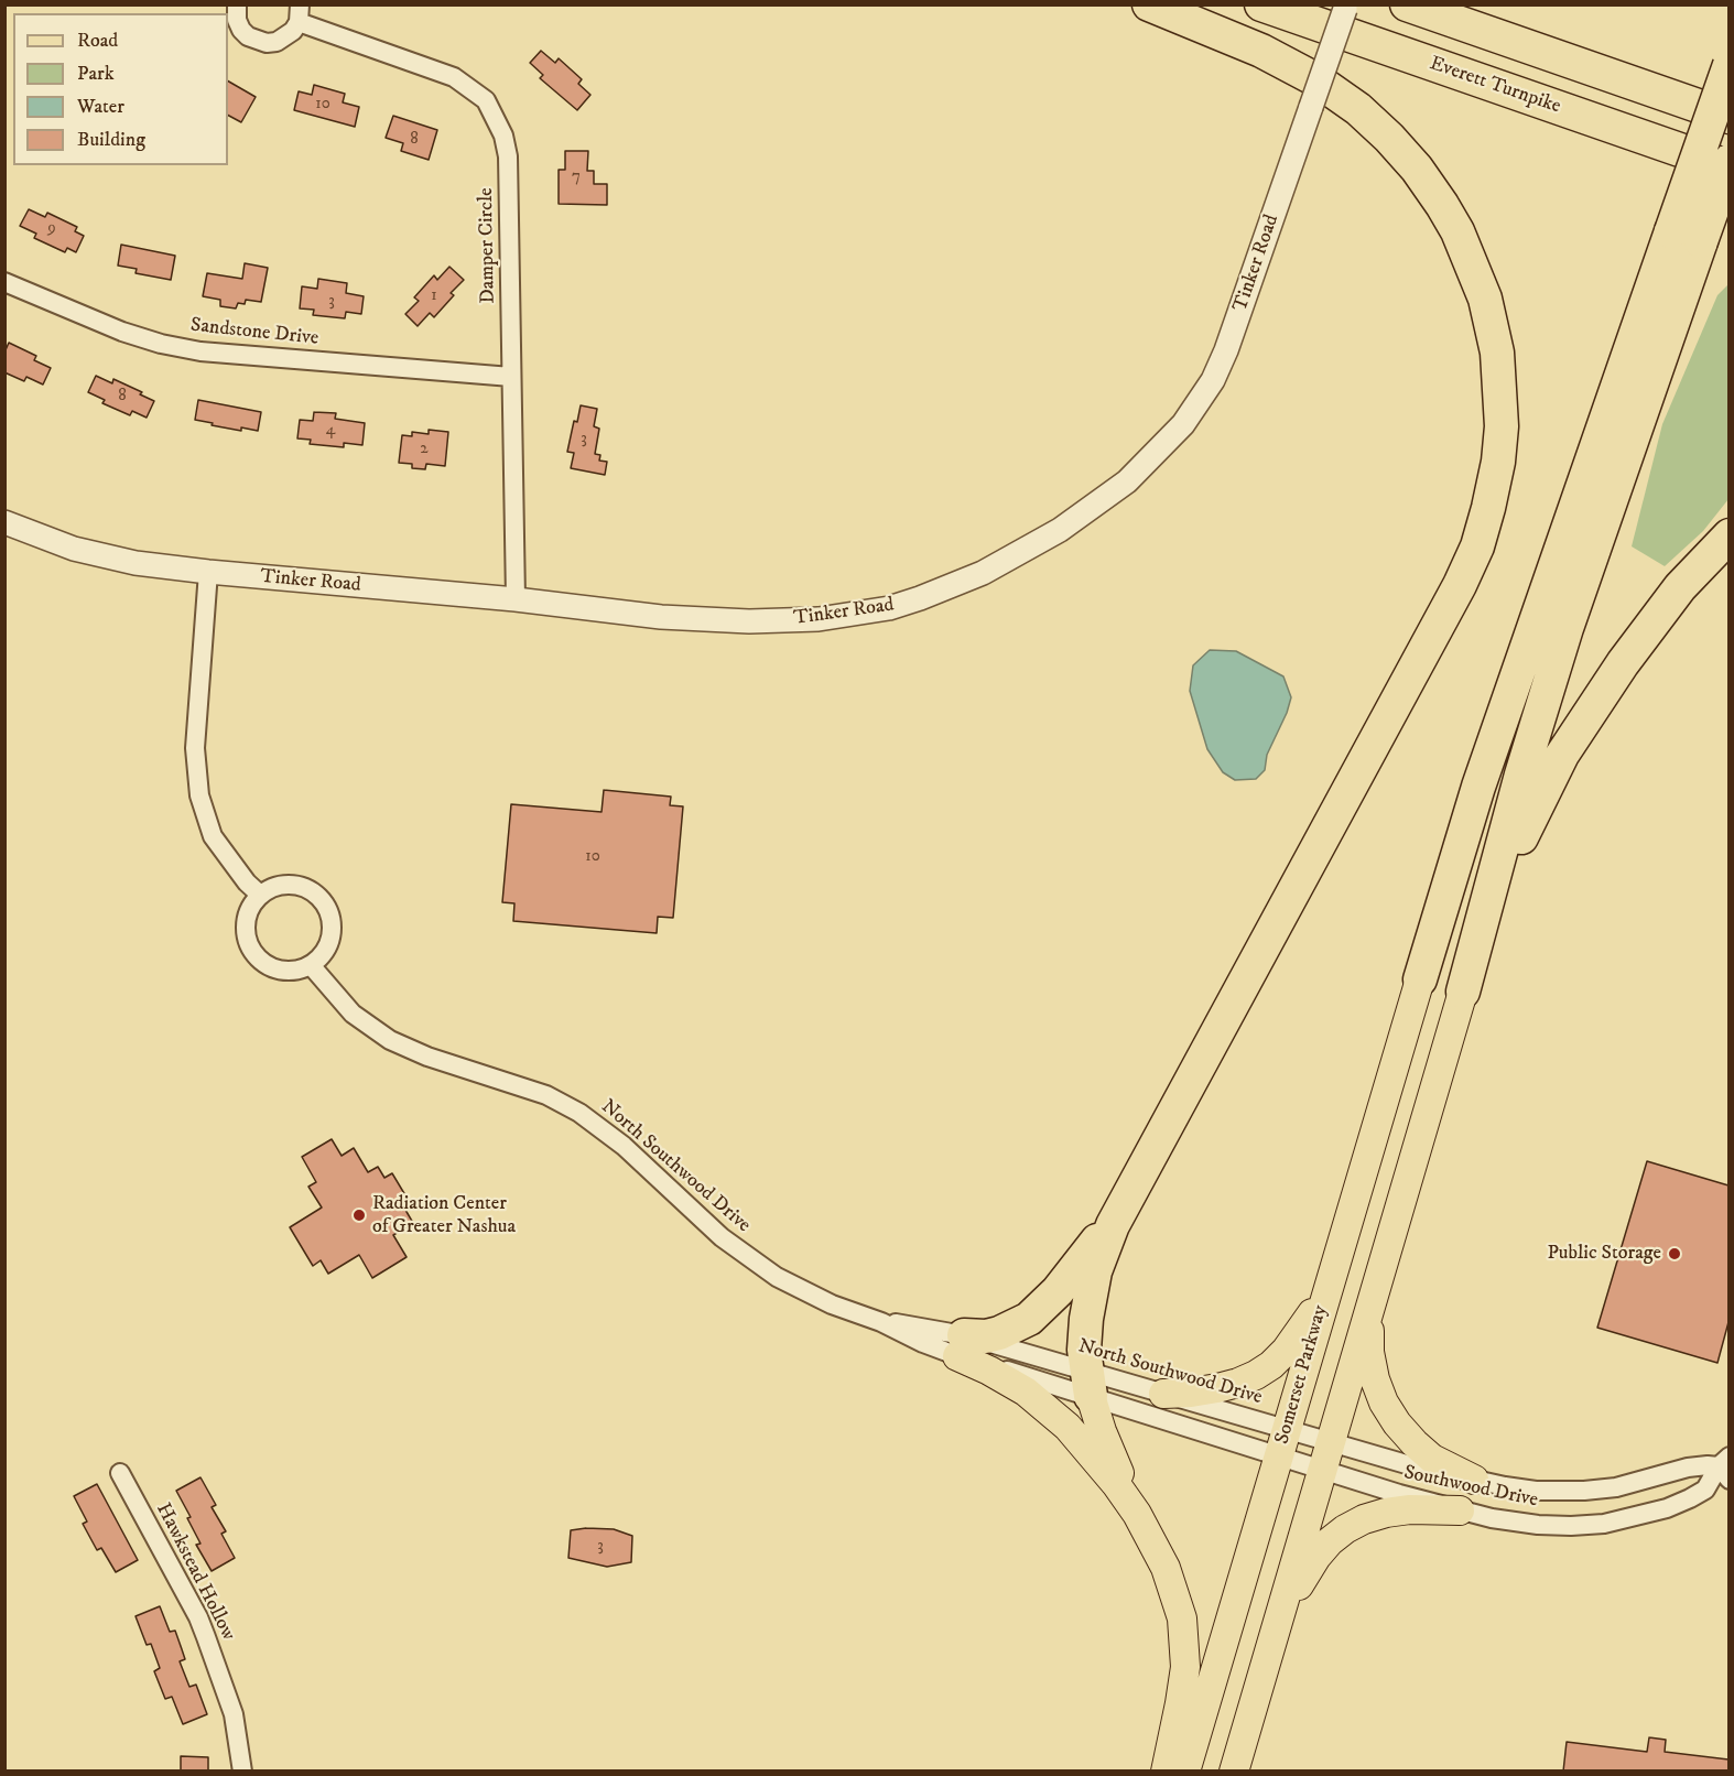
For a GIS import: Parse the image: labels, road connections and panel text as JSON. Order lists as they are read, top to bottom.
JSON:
{
  "streets": {
    "highway": ["Everett Turnpike"],
    "main road": ["Somerset Parkway"],
    "street": [
      "Damper Circle",
      "Tinker Road",
      "Sandstone Drive",
      "North Southwood Drive",
      "Southwood Drive",
      "Hawkstead Hollow"
    ]
  },
  "crossings": [
    ["Damper Circle", "Tinker Road"],
    ["Damper Circle", "Sandstone Drive"],
    ["North Southwood Drive", "Somerset Parkway"],
    ["North Southwood Drive", "Southwood Drive"],
    ["Somerset Parkway", "Southwood Drive"]
  ],
  "places": ["Radiation Center of Greater Nashua", "Public Storage"],
  "house_numbers": [
    "10",
    "8",
    "7",
    "9",
    "1",
    "3",
    "8",
    "4",
    "3",
    "2",
    "10",
    "3"
  ],
  "legend": [
    "Road",
    "Park",
    "Water",
    "Building"
  ]
}
